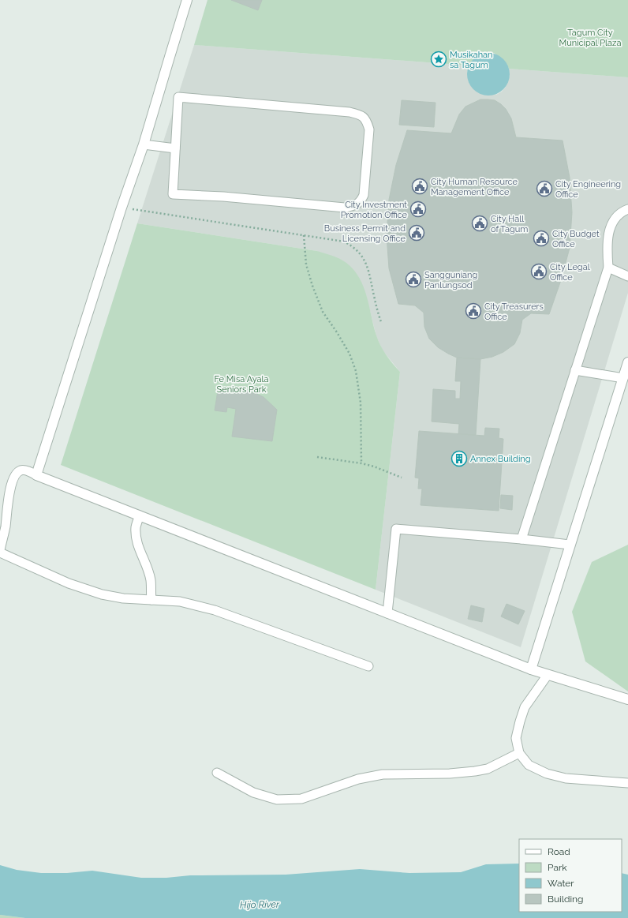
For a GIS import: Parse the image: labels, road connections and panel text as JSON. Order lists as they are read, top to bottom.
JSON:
{
  "water": ["Hijo River"],
  "parks": ["Tagum City Municipal Plaza", "Fe Misa Ayala Seniors Park"],
  "places": {
    "place": ["Musikahan sa Tagum"],
    "public building": [
      "City Human Resource Management Office",
      "City Engineering Office",
      "City Investment Promotion Office",
      "City Hall of Tagum",
      "Business Permit and Licensing Office",
      "City Budget Office",
      "City Legal Office",
      "Sangguniang Panlungsod",
      "City Treasurers Office"
    ],
    "building": ["Annex Building"]
  },
  "legend": [
    "Road",
    "Park",
    "Water",
    "Building"
  ]
}
